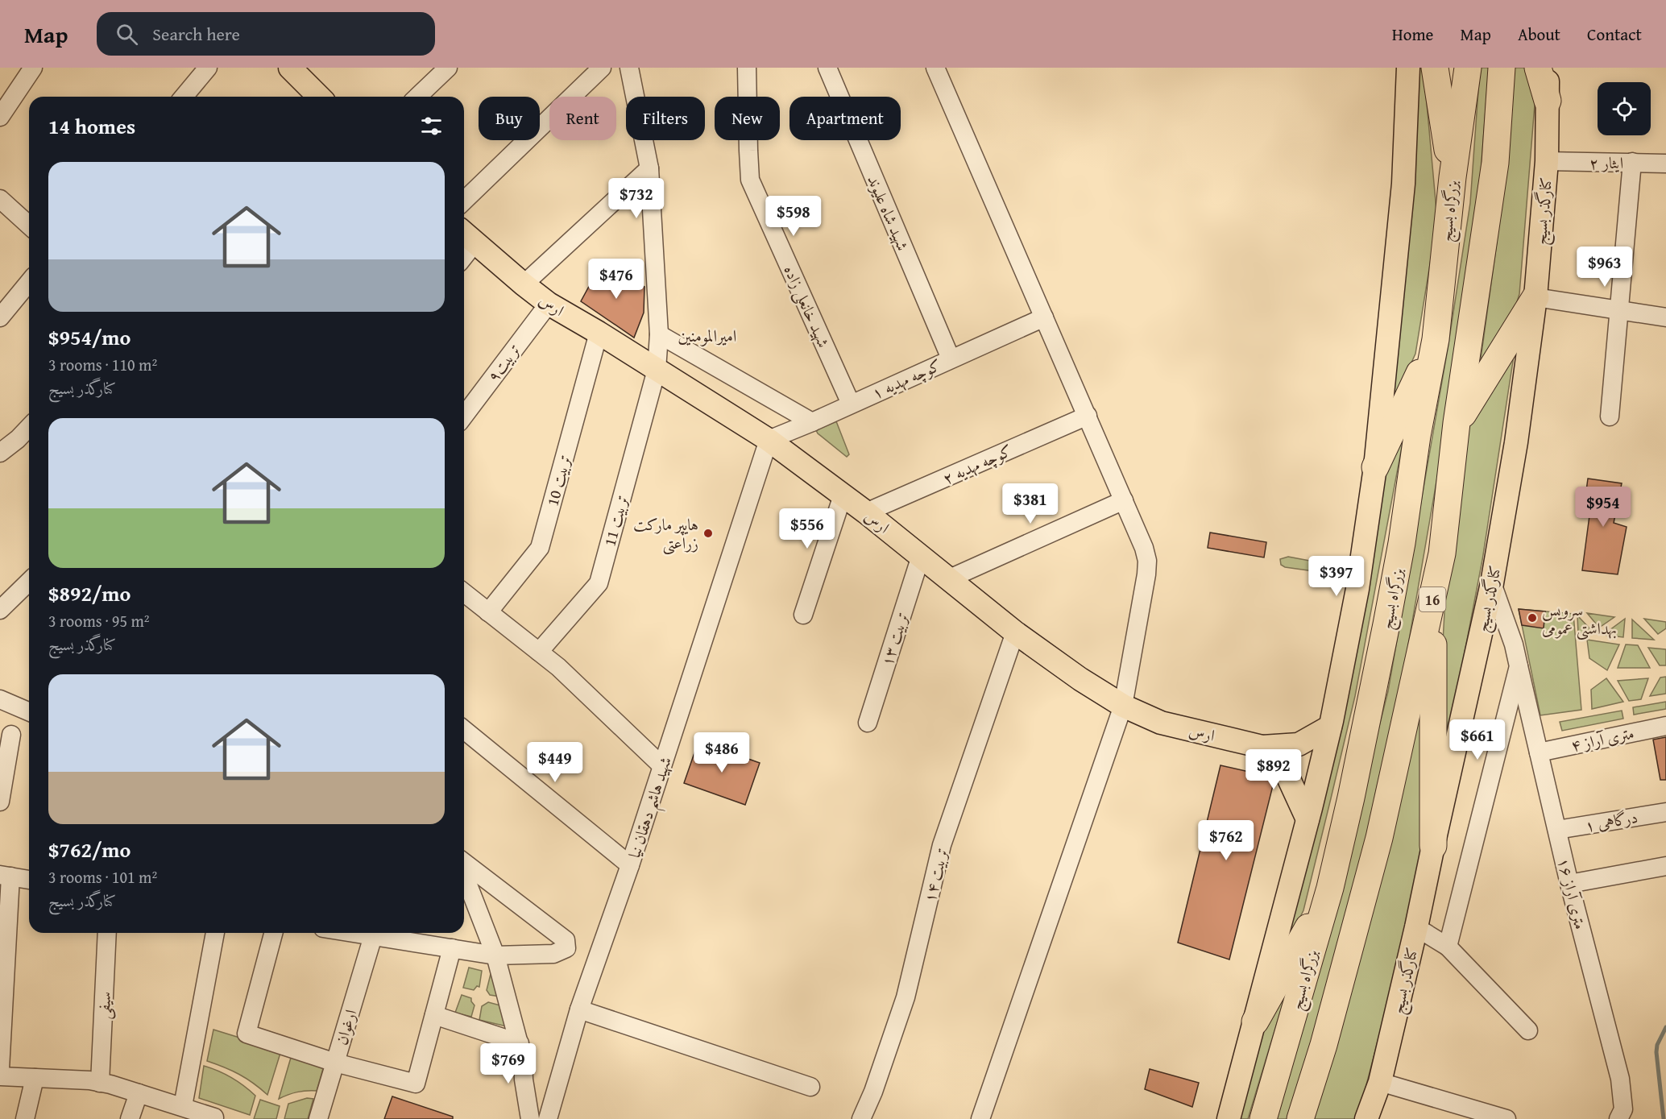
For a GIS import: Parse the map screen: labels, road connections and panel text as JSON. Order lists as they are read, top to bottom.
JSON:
{
  "streets": {
    "highway": ["بزرگراه بسیج", "16"],
    "main road": ["کنارگذر بسیج", "ارس"],
    "street": [
      "ایثار ۲",
      "شهید شاه علیوند",
      "شهید خانعلی زاده",
      "تربیت۹",
      "کوچه مهدیه ۱",
      "کوچه مهدیه ۲",
      "تربیت 10",
      "تربیت 11",
      "تربیت ۱۳",
      "۴ متری آراز",
      "شهید هاشم دهقان نیا",
      "درگاهی ۱",
      "تربیت ۱۴",
      "۱۶ متری آراز",
      "سیفی",
      "ارغوان"
    ]
  },
  "crossings": [
    ["ایثار ۲", "کنارگذر بسیج"],
    ["کنارگذر بسیج", "۱۶ متری آراز"],
    ["شهید شاه علیوند", "کوچه مهدیه ۱"],
    ["ارس", "تربیت۹"],
    ["ارس", "کوچه مهدیه ۱"],
    ["ارس", "کوچه مهدیه ۲"],
    ["ارس", "تربیت 10"],
    ["ارس", "تربیت 11"],
    ["ارس", "تربیت ۱۳"],
    ["ارس", "شهید هاشم دهقان نیا"],
    ["ارس", "تربیت ۱۴"],
    ["شهید خانعلی زاده", "کوچه مهدیه ۱"],
    ["کوچه مهدیه ۱", "شهید هاشم دهقان نیا"],
    ["۴ متری آراز", "۱۶ متری آراز"],
    ["درگاهی ۱", "۱۶ متری آراز"]
  ],
  "districts": ["امیرالمومنین"],
  "places": ["هایپر مارکت زراعتی", "سرویس بهداشتی عمومی"],
  "page": {
    "header": "Map",
    "search": "Search here",
    "nav": [
      "Home",
      "Map",
      "About",
      "Contact"
    ],
    "chip": [
      "Buy",
      "Rent",
      "Filters",
      "New",
      "Apartment"
    ],
    "heading": "14 homes",
    "list": [
      {
        "name": "$954/mo",
        "note": "3 rooms · 110 m² · کنارگذر بسیج"
      },
      {
        "name": "$892/mo",
        "note": "3 rooms · 95 m² · کنارگذر بسیج"
      },
      {
        "name": "$762/mo",
        "note": "3 rooms · 101 m² · کنارگذر بسیج"
      }
    ],
    "price": [
      "$732",
      "$598",
      "$963",
      "$476",
      "$381",
      "$954",
      "$556",
      "$397",
      "$661",
      "$486",
      "$449",
      "$892",
      "$762",
      "$769"
    ]
  }
}
